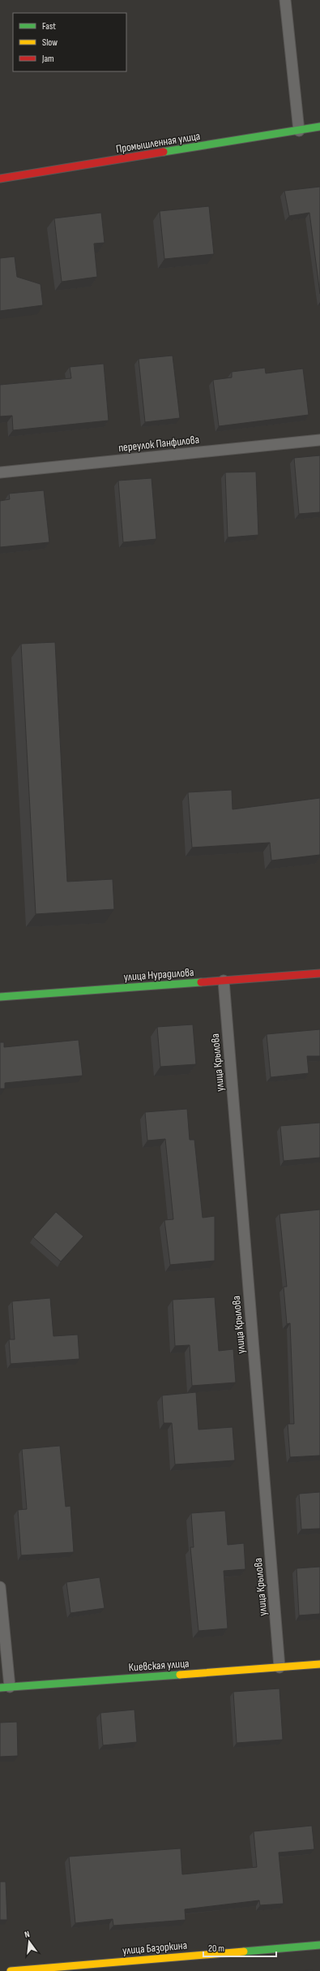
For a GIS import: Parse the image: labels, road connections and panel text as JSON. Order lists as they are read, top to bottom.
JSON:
{
  "streets": {
    "street": [
      "Промышленная улица",
      "улица Нурадилова",
      "Киевская улица",
      "улица Базоркина"
    ],
    "lane": ["переулок Панфилова", "улица Крылова"]
  },
  "crossings": [
    ["улица Нурадилова", "улица Крылова"],
    ["улица Крылова", "Киевская улица"]
  ],
  "legend": ["Fast", "Slow", "Jam"],
  "scale_bar": "20 m",
  "north": "top"
}
